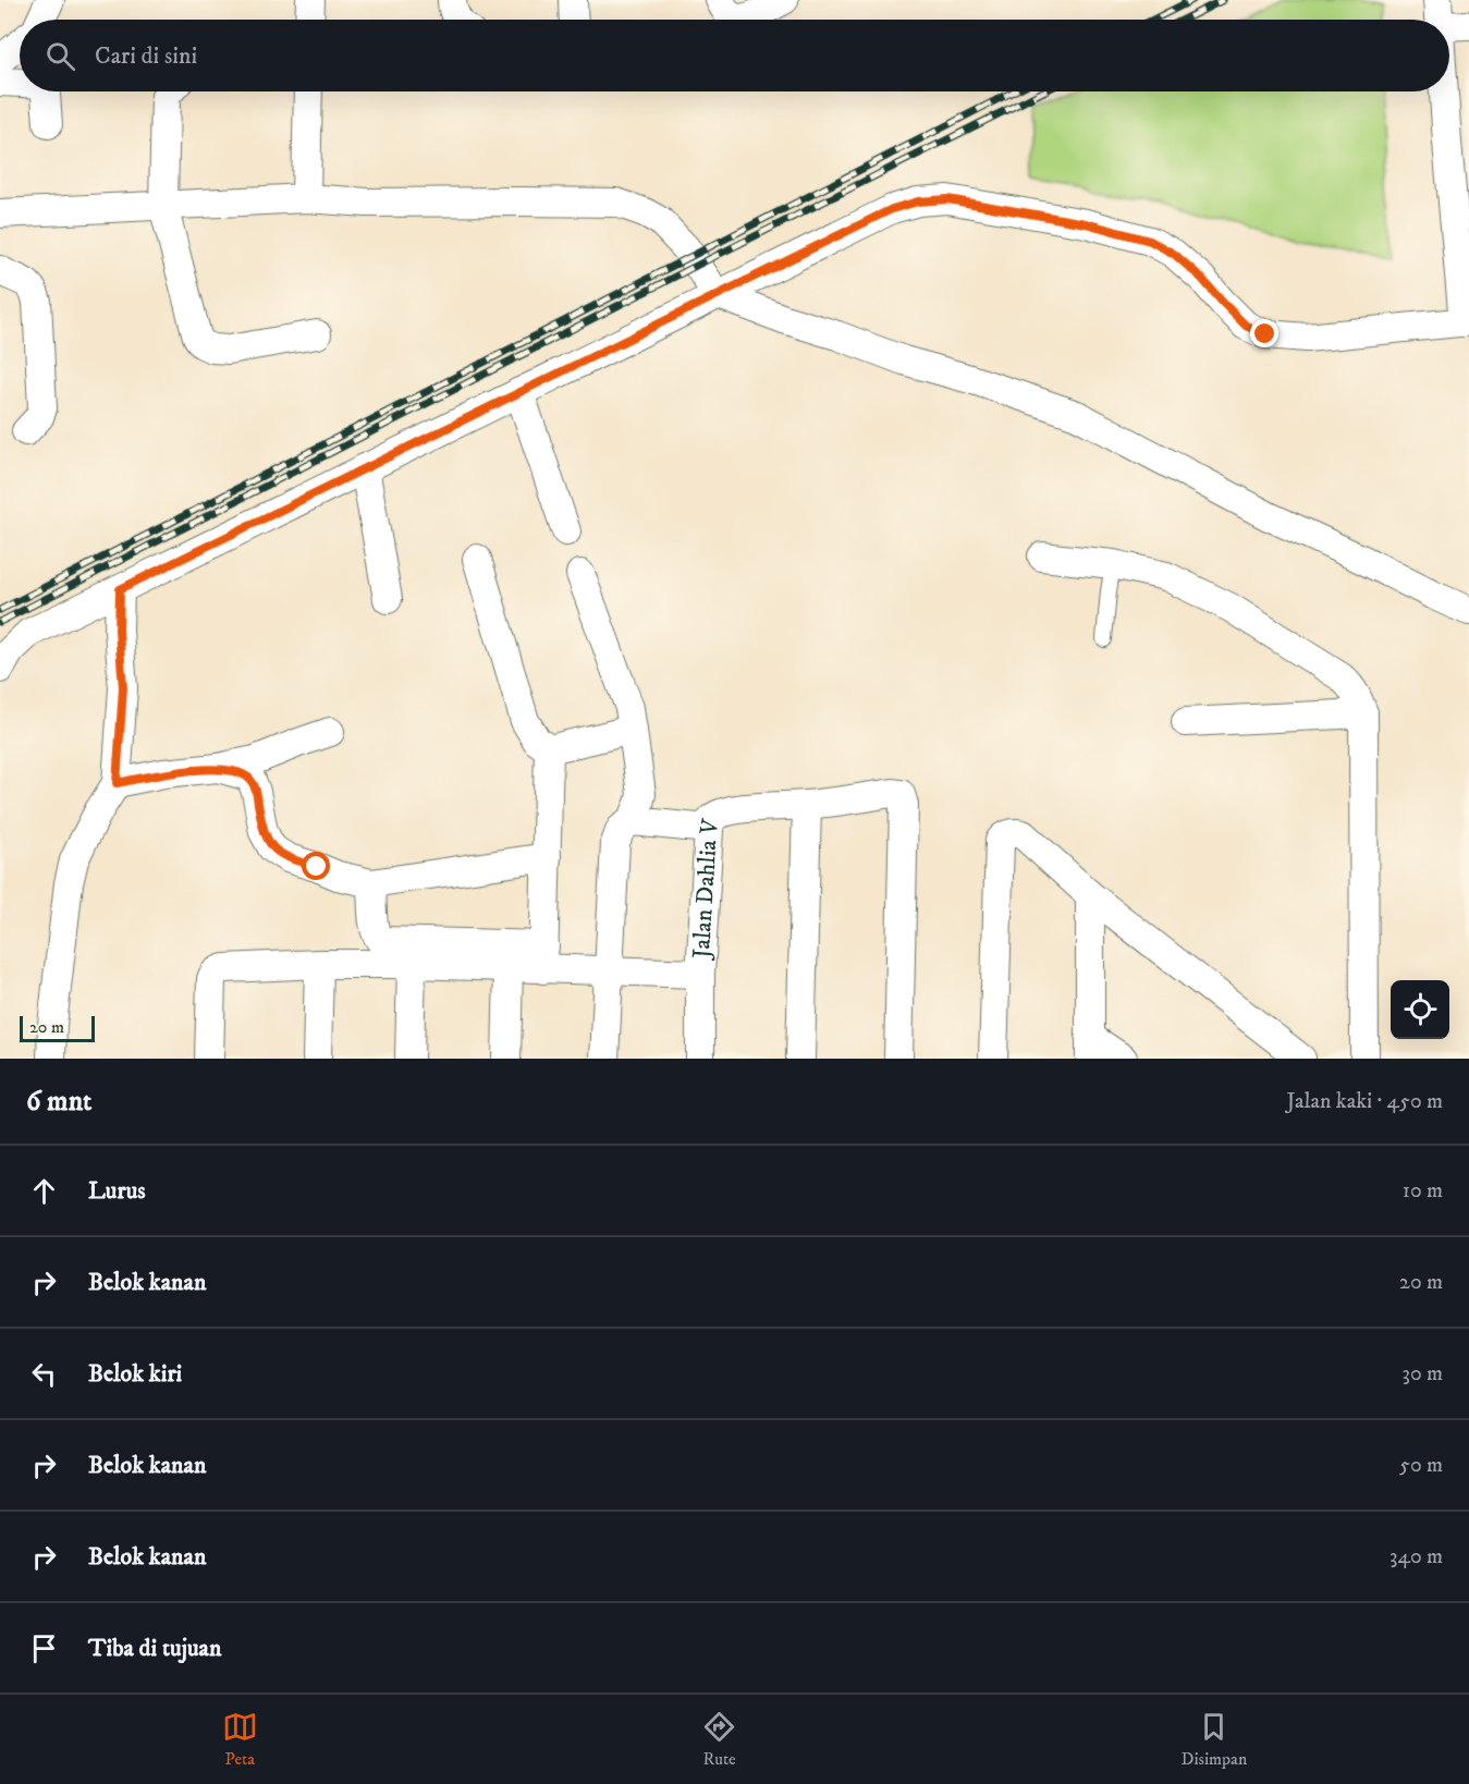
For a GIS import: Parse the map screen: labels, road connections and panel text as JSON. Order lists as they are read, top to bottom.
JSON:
{
  "streets": {
    "street": ["Jalan Dahlia V"]
  },
  "scale_bar": "20 m",
  "page": {
    "search": "Cari di sini",
    "scale": "20 m",
    "heading": ["6 mnt", "Jalan kaki · 450 m"],
    "list": [
      ["Lurus", "10 m"],
      ["Belok kanan", "20 m"],
      ["Belok kiri", "30 m"],
      ["Belok kanan", "50 m"],
      ["Belok kanan", "340 m"],
      "Tiba di tujuan"
    ],
    "nav": ["Peta", "Rute", "Disimpan"]
  }
}
